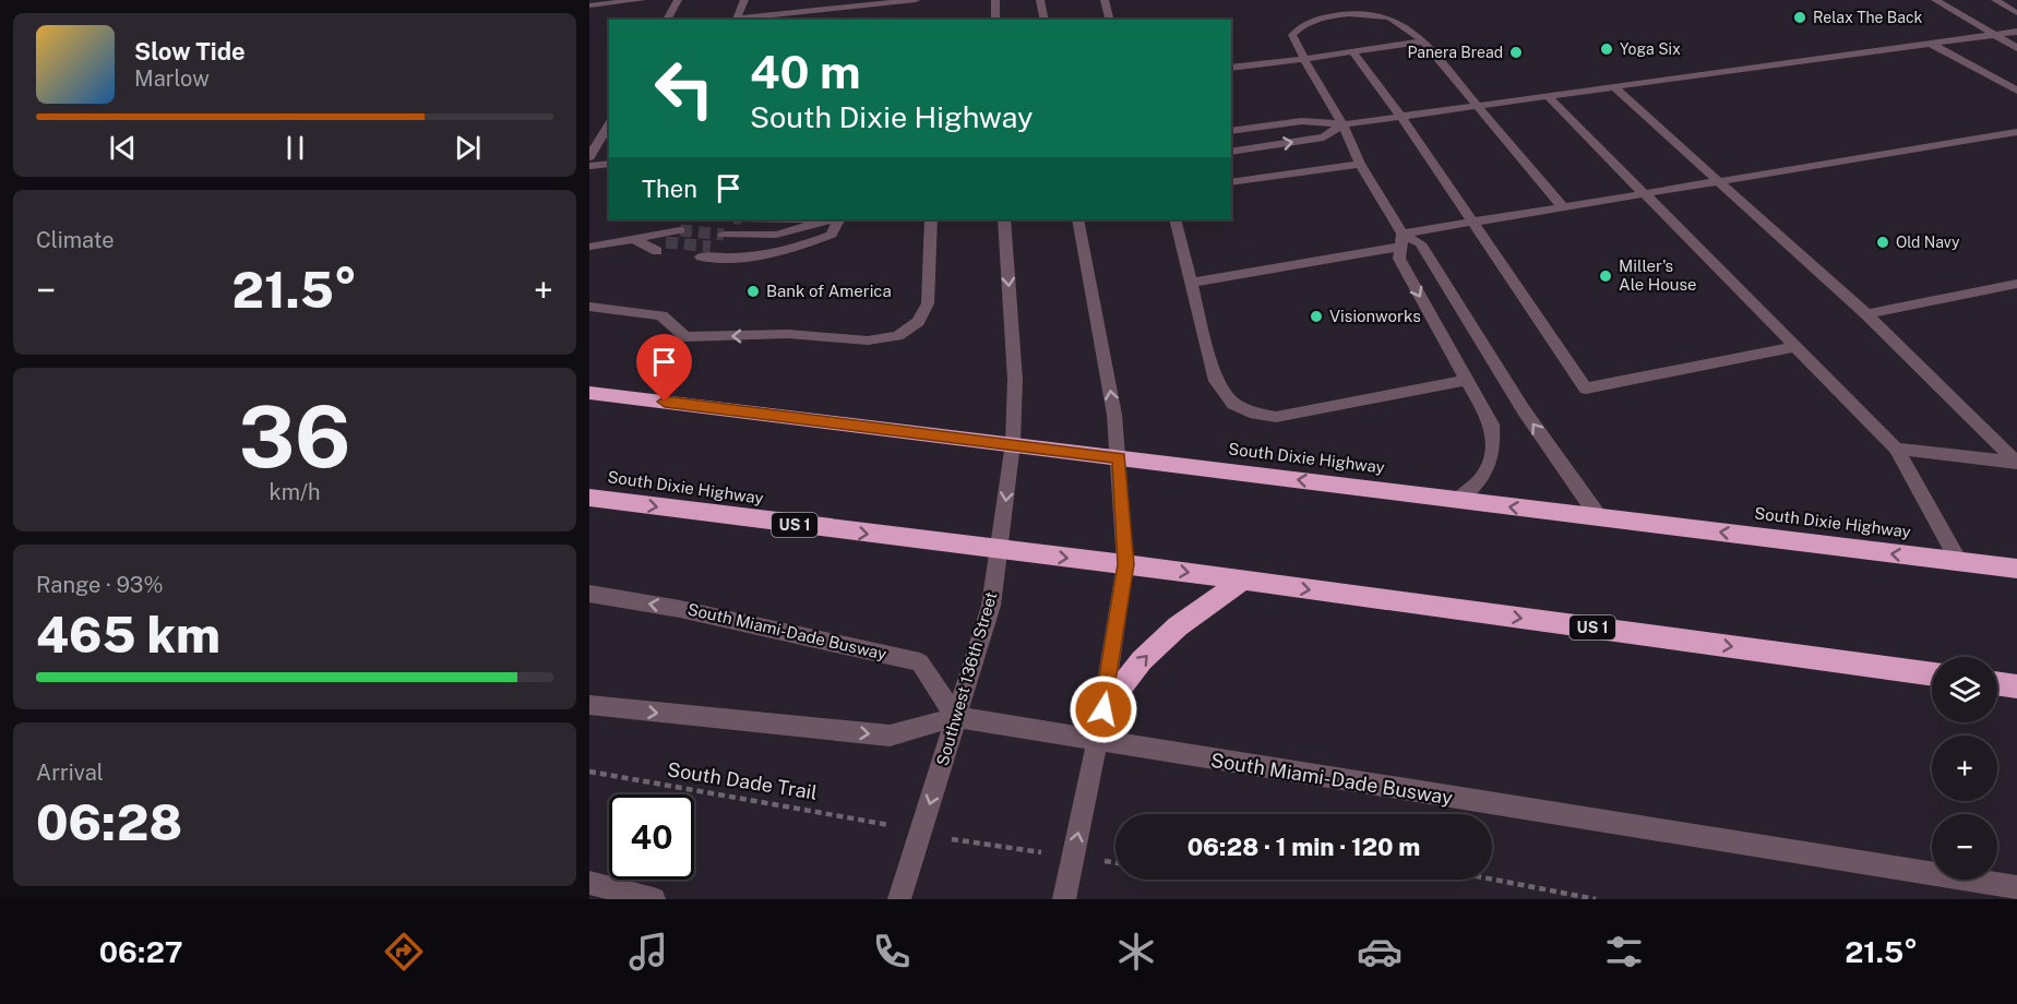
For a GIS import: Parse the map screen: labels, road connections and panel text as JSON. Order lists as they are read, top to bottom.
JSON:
{
  "streets": {
    "highway": ["South Dixie Highway", "US 1"],
    "street": ["South Miami-Dade Busway", "Southwest 136th Street"],
    "path": ["South Dade Trail"]
  },
  "crossings": [
    ["South Dixie Highway", "Southwest 136th Street"],
    ["South Miami-Dade Busway", "Southwest 136th Street"]
  ],
  "places": [
    "Relax The Back",
    "Yoga Six",
    "Panera Bread",
    "Old Navy",
    "Miller's Ale House",
    "Bank of America",
    "Visionworks"
  ],
  "page": {
    "turn": ["40 m", "South Dixie Highway"],
    "song": ["Slow Tide", "Marlow"],
    "then": "Then",
    "tile": [
      "Climate",
      ["36", "km/h"],
      ["Range · 93%", "465 km"],
      ["Arrival", "06:28"]
    ],
    "heat": ["−", "21.5°", "+"],
    "map_buttons": ["+", "−"],
    "limit": "40",
    "trip": "06:28 · 1 min · 120 m",
    "tabs": ["06:27", "21.5°"]
  }
}
